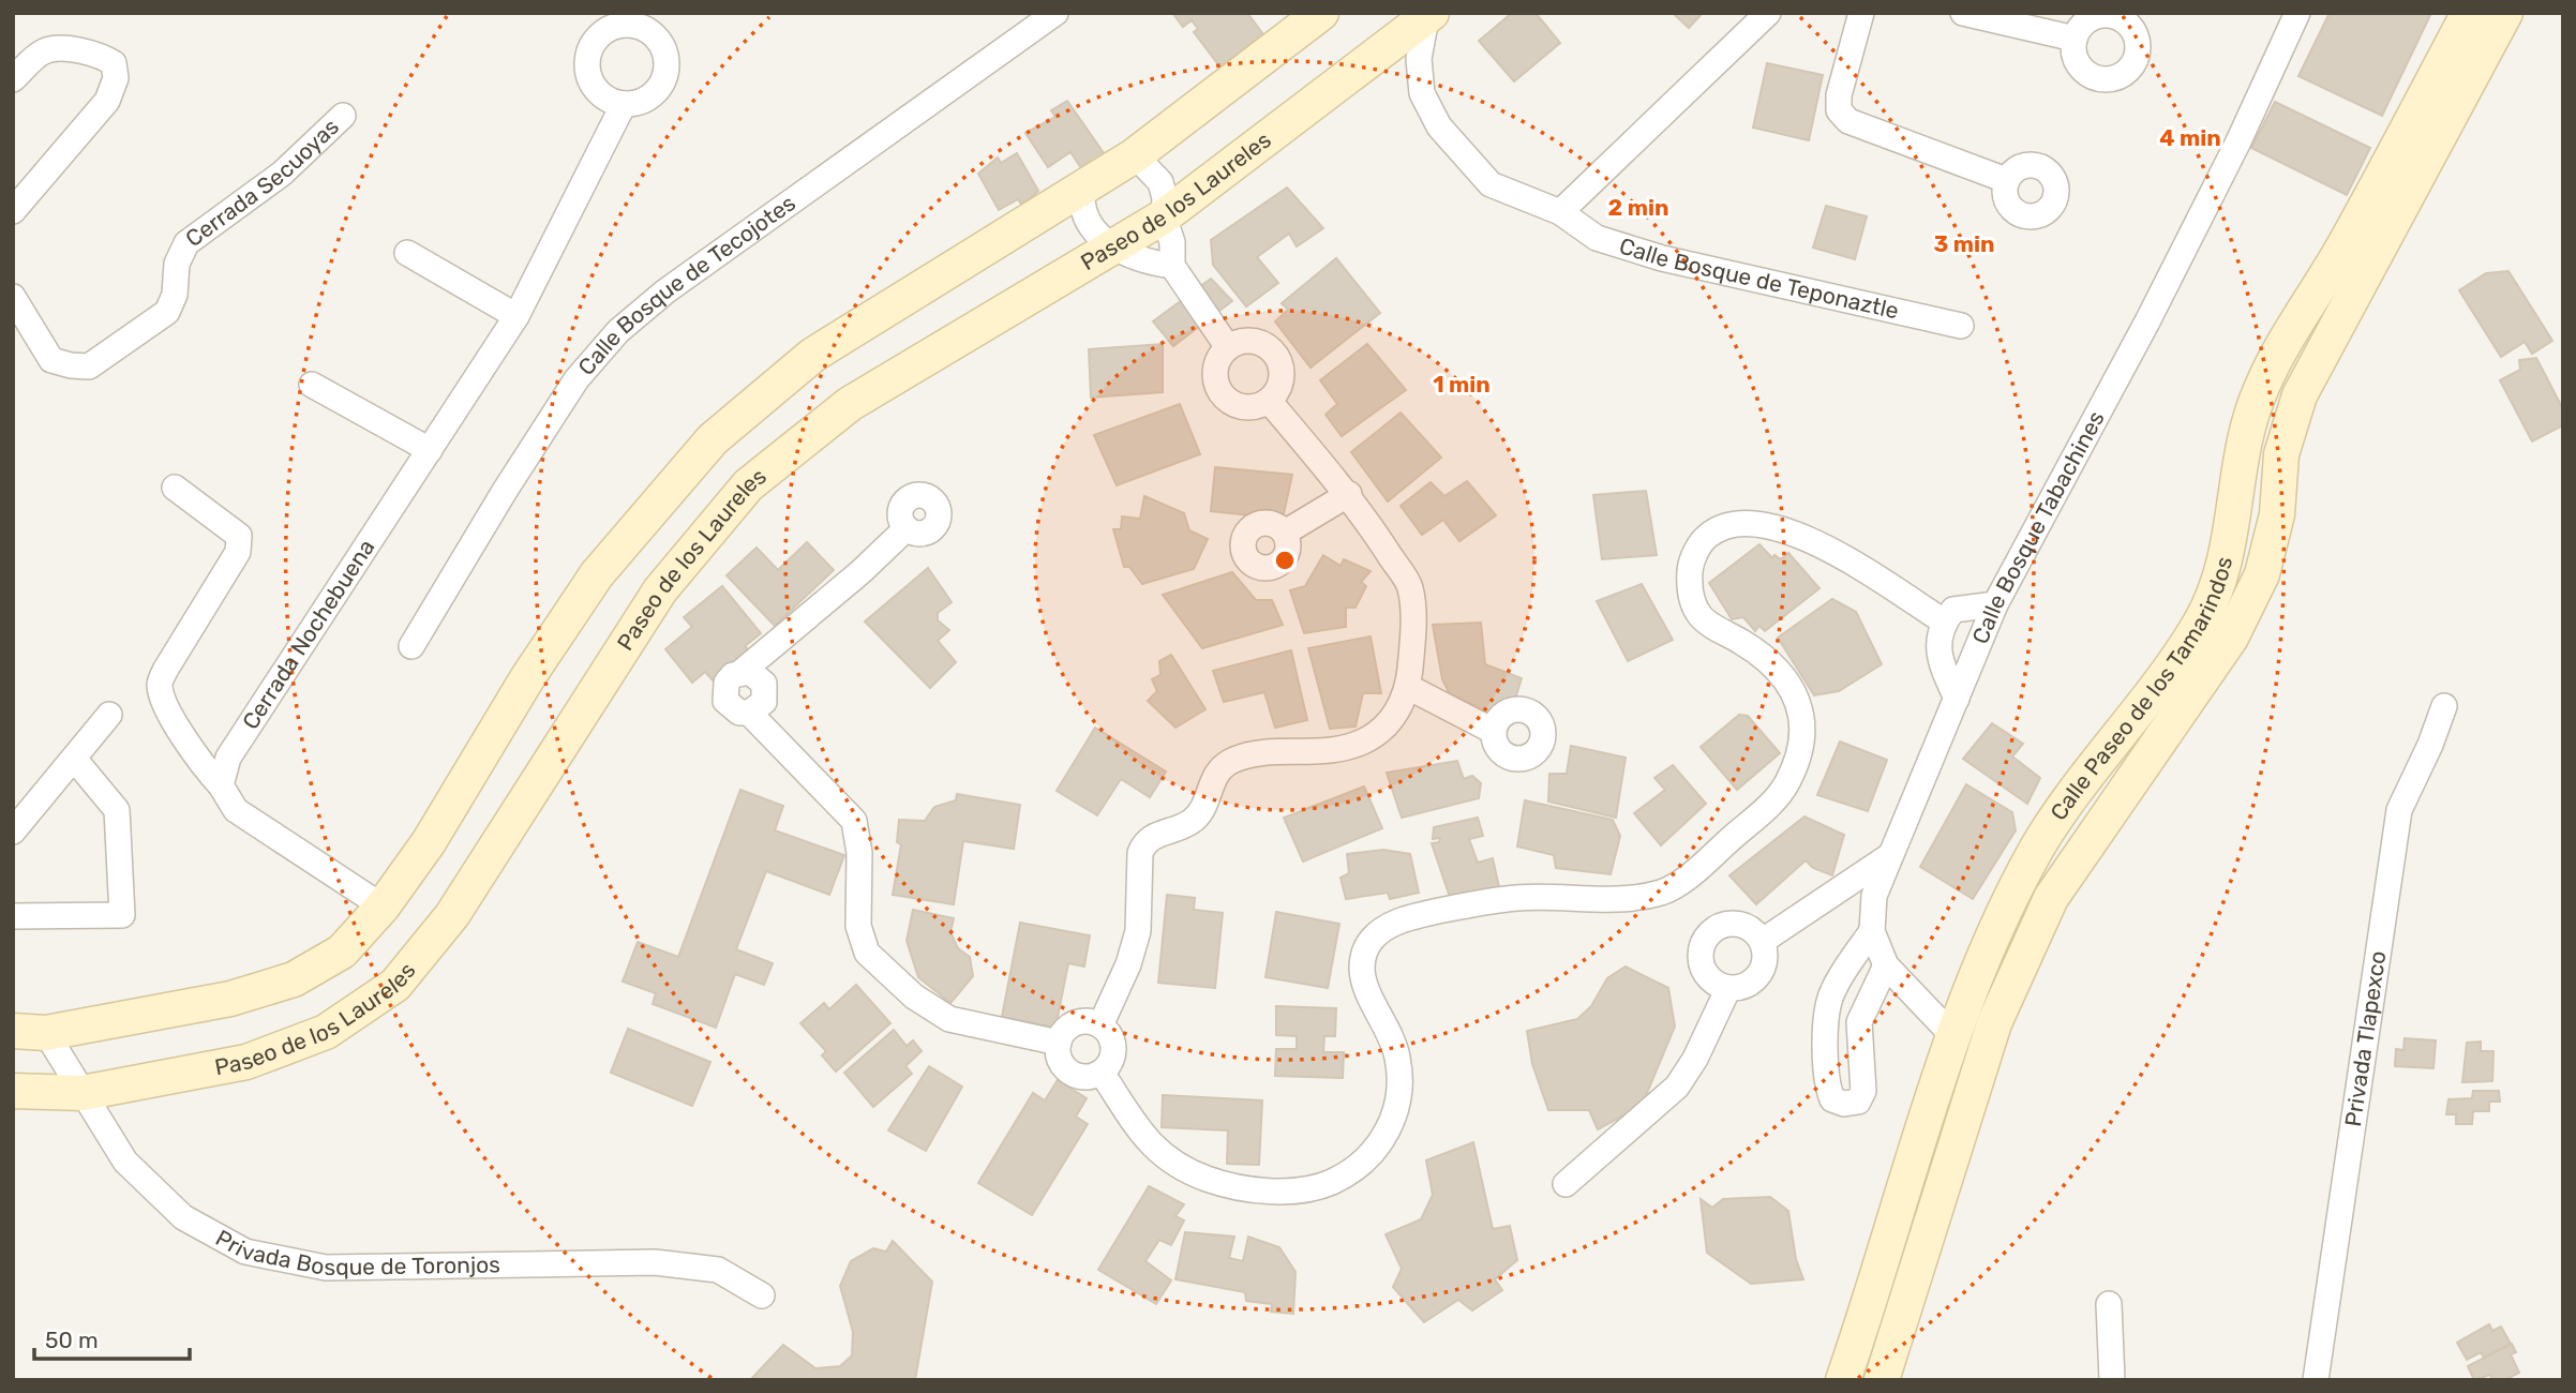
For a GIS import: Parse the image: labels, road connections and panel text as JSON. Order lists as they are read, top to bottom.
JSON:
{
  "streets": {
    "main road": ["Paseo de los Laureles", "Calle Paseo de los Tamarindos"],
    "street": [
      "Cerrada Secuoyas",
      "Calle Bosque de Teponaztle",
      "Calle Bosque de Tecojotes",
      "Calle Bosque Tabachines",
      "Cerrada Nochebuena",
      "Privada Tlapexco",
      "Privada Bosque de Toronjos"
    ]
  },
  "crossings": [
    ["Paseo de los Laureles", "Calle Bosque de Teponaztle"],
    ["Paseo de los Laureles", "Privada Bosque de Toronjos"],
    ["Calle Bosque Tabachines", "Calle Paseo de los Tamarindos"]
  ],
  "scale_bar": "50 m",
  "rings": [
    "4 min",
    "2 min",
    "3 min",
    "1 min"
  ]
}
